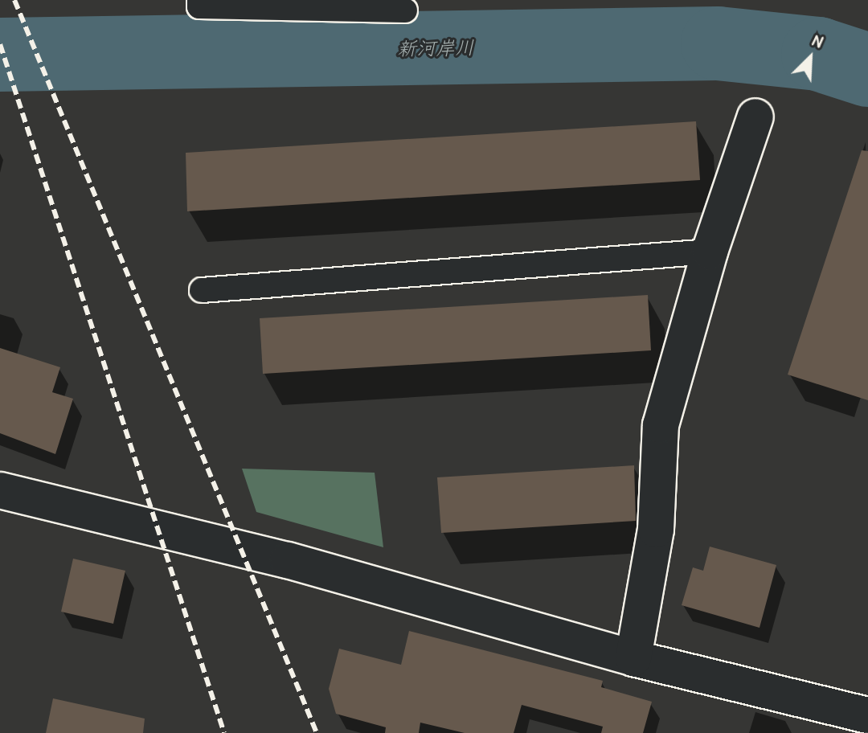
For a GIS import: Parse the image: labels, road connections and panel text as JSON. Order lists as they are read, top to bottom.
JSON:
{
  "water": ["新河岸川"],
  "north": "top right"
}
